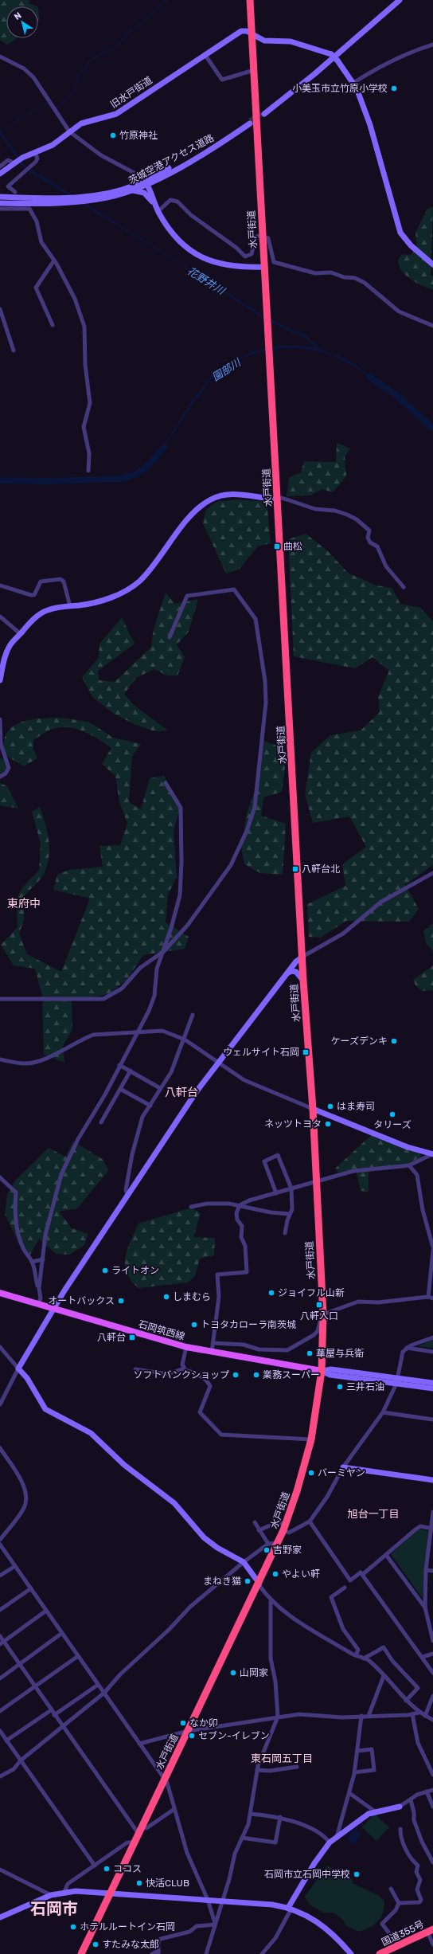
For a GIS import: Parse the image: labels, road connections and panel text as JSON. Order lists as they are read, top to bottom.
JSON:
{
  "streets": {
    "highway": ["水戸街道", "国道355号"],
    "main road": ["石岡筑西線"],
    "street": ["旧水戸街道", "茨城空港アクセス道路"]
  },
  "crossings": [
    ["旧水戸街道", "水戸街道"],
    ["水戸街道", "石岡筑西線"]
  ],
  "districts": [
    "東府中",
    "八軒台",
    "旭台一丁目",
    "東石岡五丁目",
    "石岡市"
  ],
  "water": ["花野井川", "園部川"],
  "places": {
    "other": [
      "小美玉市立竹原小学校",
      "竹原神社",
      "ケーズデンキ",
      "はま寿司",
      "タリーズ",
      "ネッツトヨタ",
      "ライトオン",
      "ジョイフル山新",
      "しまむら",
      "オートバックス",
      "トヨタカローラ南茨城",
      "華屋与兵衛",
      "ソフトバンクショップ",
      "業務スーパー",
      "三井石油",
      "バーミヤン",
      "吉野家",
      "やよい軒",
      "まねき猫",
      "山岡家",
      "なか卯",
      "セブン-イレブン",
      "ココス",
      "石岡市立石岡中学校",
      "快活CLUB",
      "ホテルルートイン石岡",
      "すたみな太郎"
    ],
    "transit": [
      "曲松",
      "八軒台北",
      "ウェルサイト石岡",
      "八軒入口",
      "八軒台"
    ]
  },
  "north": "top left"
}
